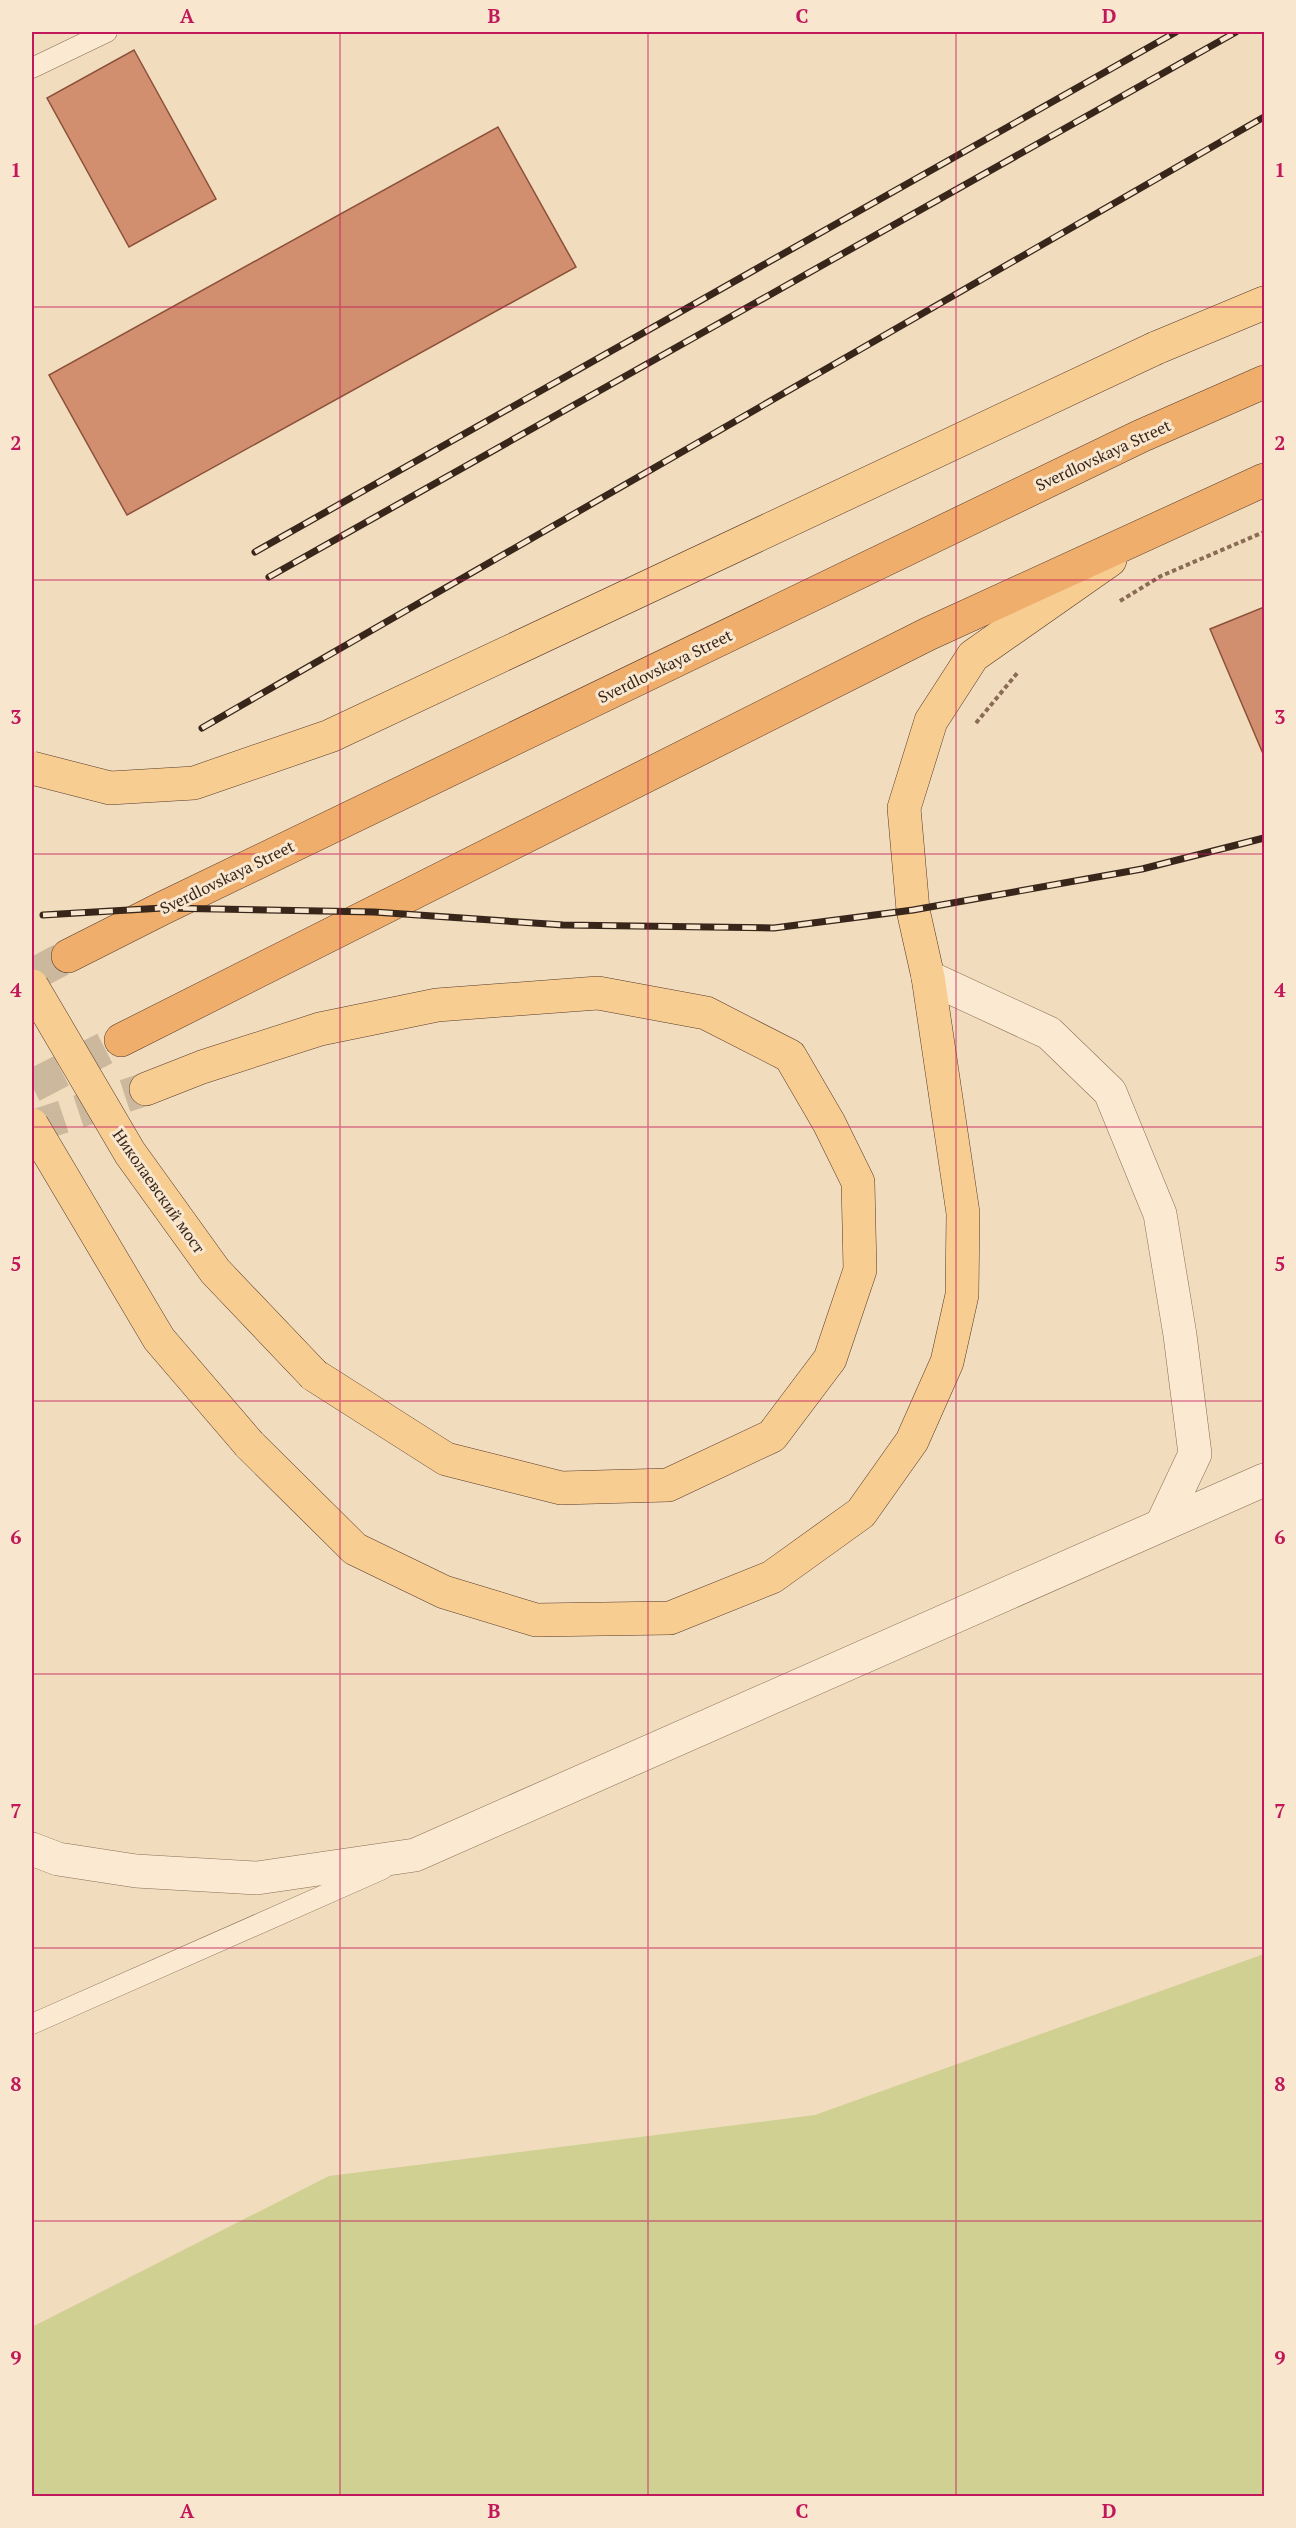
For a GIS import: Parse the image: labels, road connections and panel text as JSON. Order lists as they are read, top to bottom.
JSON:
{
  "streets": {
    "highway": ["Sverdlovskaya Street"],
    "main road": ["Николаевский мост"]
  },
  "grid": {
    "columns": [
      "A",
      "B",
      "C",
      "D"
    ],
    "rows": [
      "1",
      "2",
      "3",
      "4",
      "5",
      "6",
      "7",
      "8",
      "9"
    ]
  }
}
